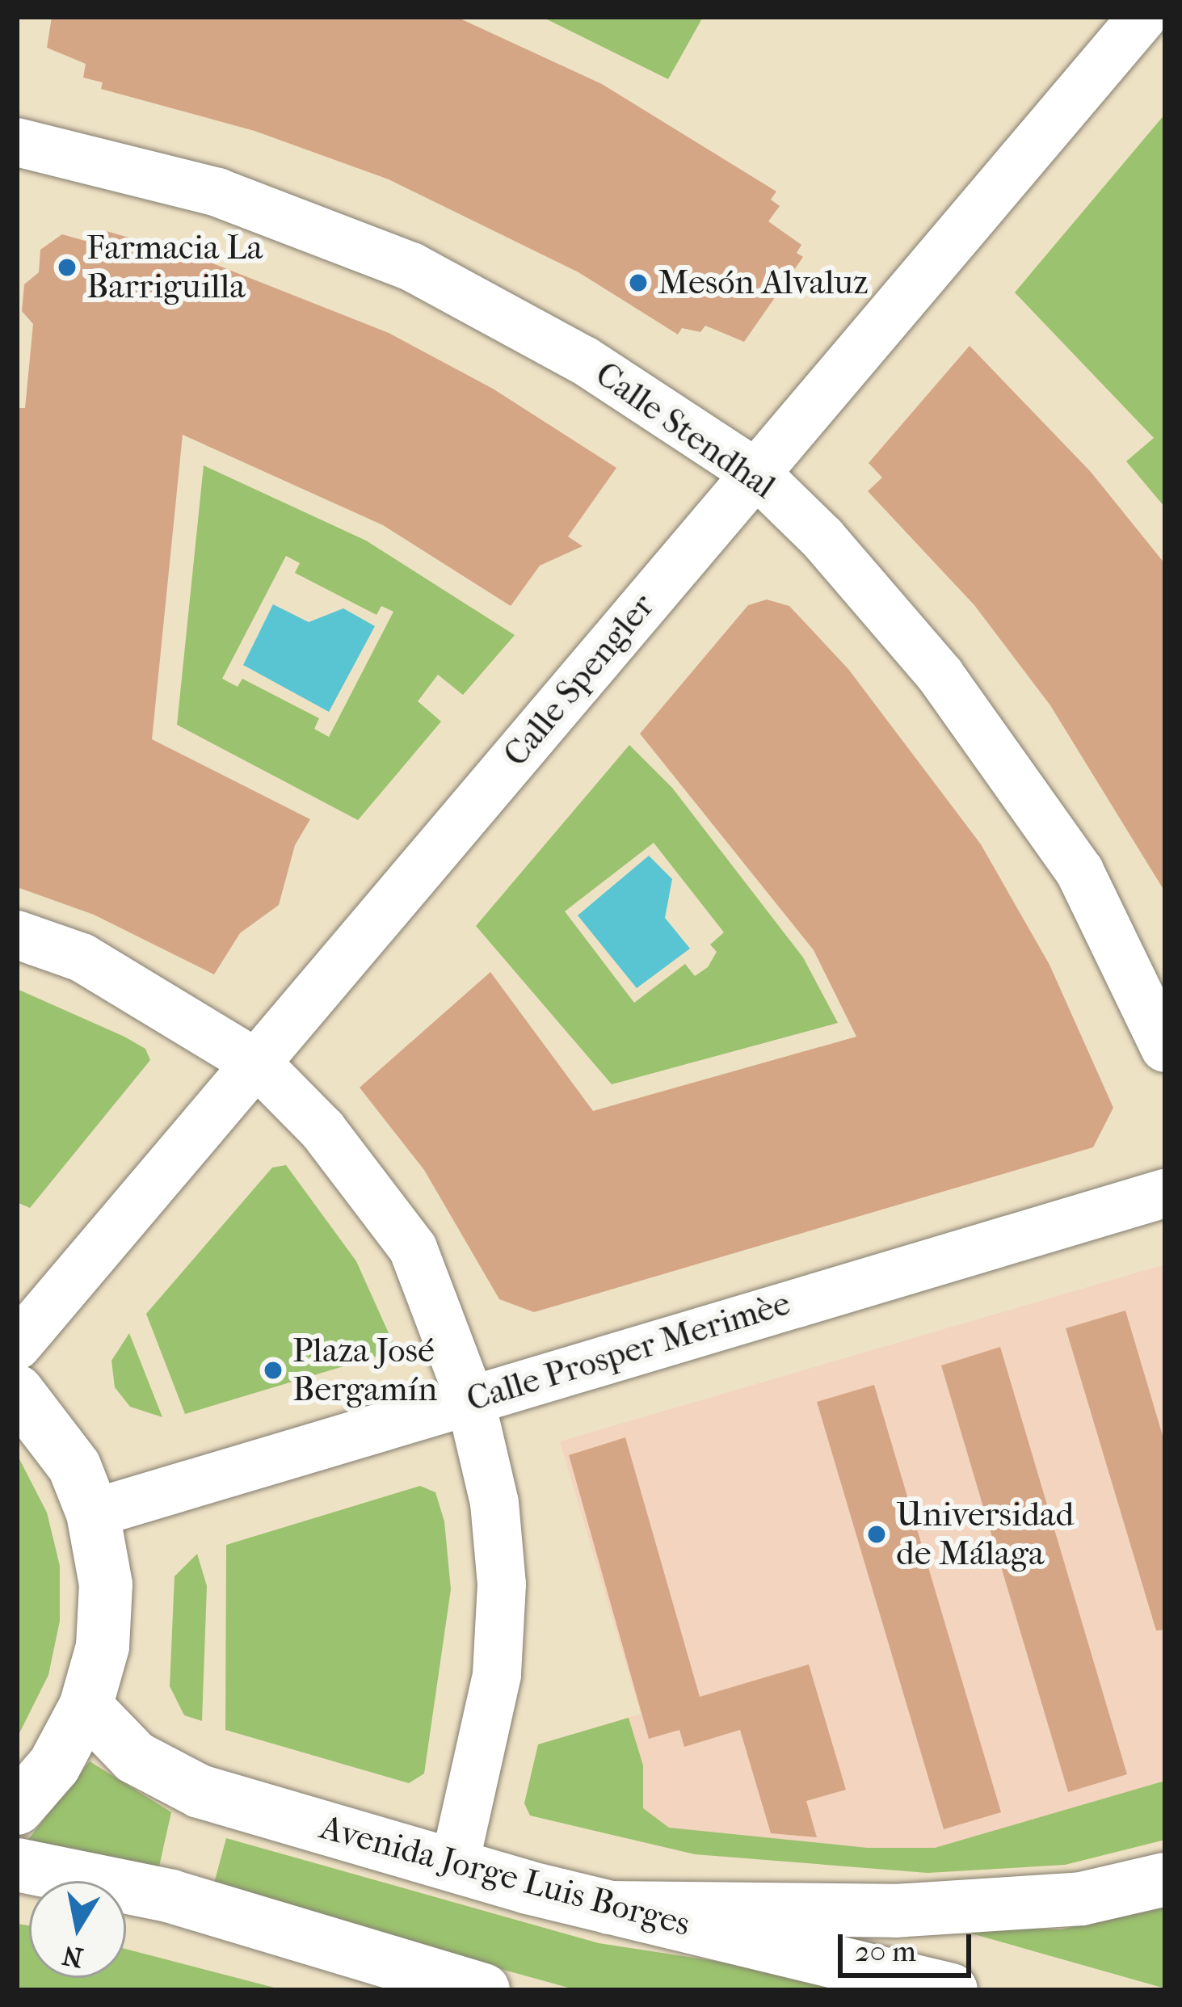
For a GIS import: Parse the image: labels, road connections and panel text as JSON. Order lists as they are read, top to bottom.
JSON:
{
  "streets": {
    "main road": ["Avenida Jorge Luis Borges"],
    "street": ["Calle Stendhal", "Calle Spengler", "Calle Prosper Merimèe"]
  },
  "crossings": [
    ["Calle Stendhal", "Calle Spengler"]
  ],
  "places": [
    "Farmacia La Barriguilla",
    "Mesón Alvaluz",
    "Plaza José Bergamín",
    "Universidad de Málaga"
  ],
  "scale_bar": "20 m",
  "north": "bottom"
}
